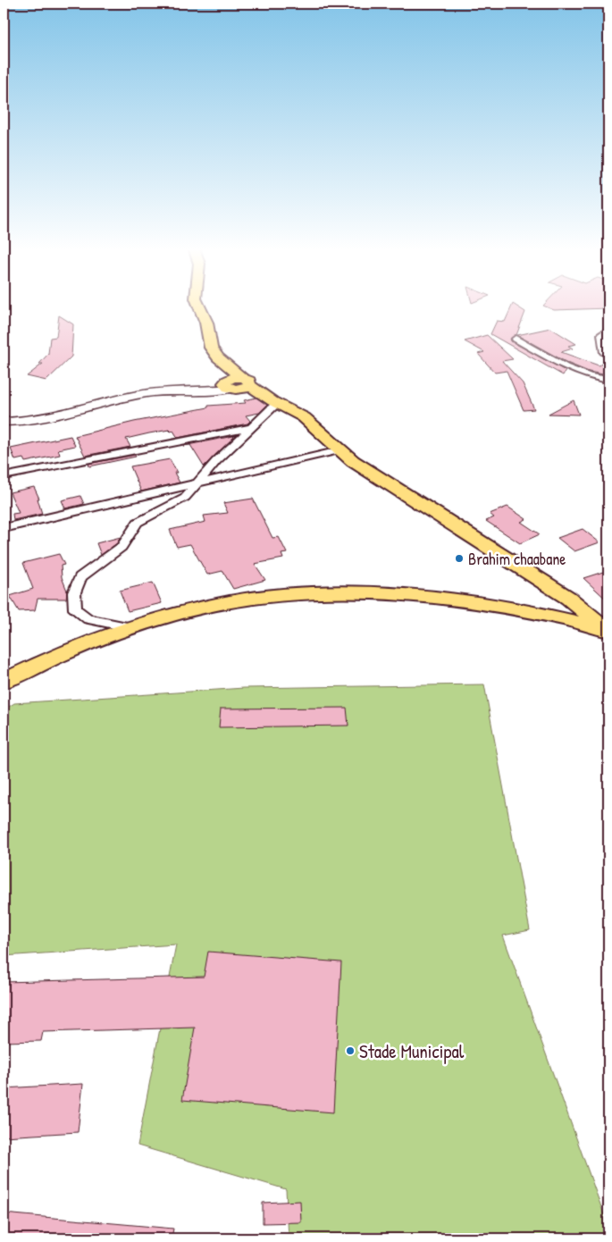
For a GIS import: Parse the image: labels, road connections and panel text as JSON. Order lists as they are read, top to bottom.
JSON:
{
  "places": ["Brahim chaabane", "Stade Municipal"]
}
